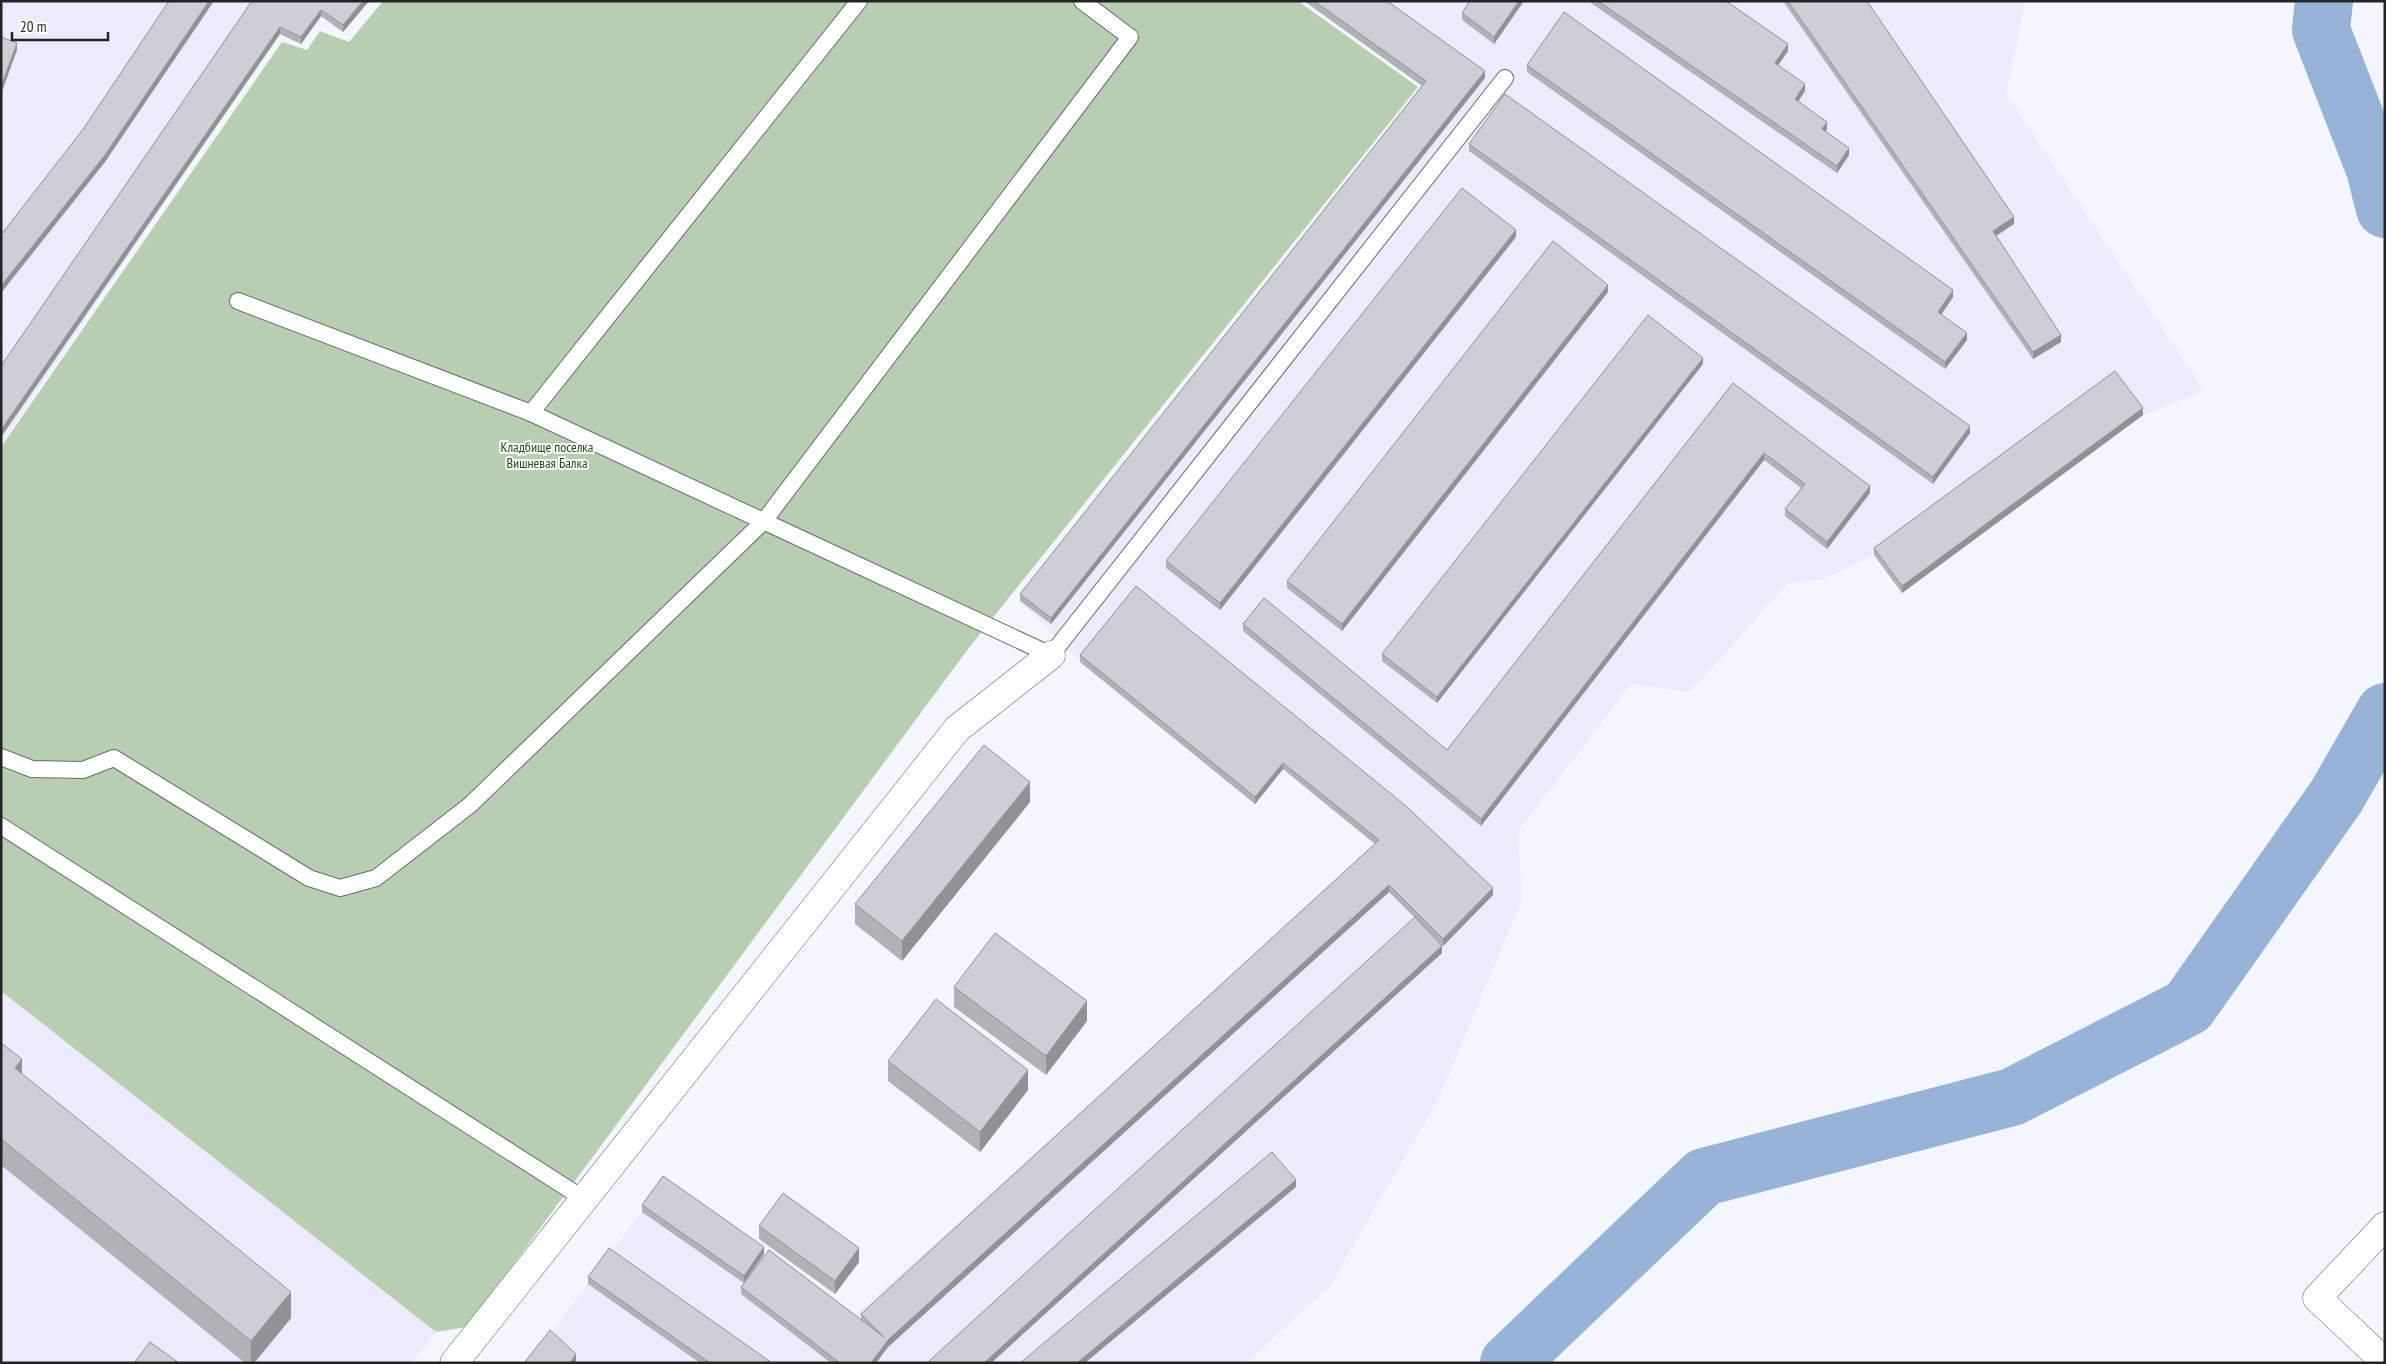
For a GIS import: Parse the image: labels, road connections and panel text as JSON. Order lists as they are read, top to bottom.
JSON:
{
  "parks": ["Кладбище поселка Вишневая Балка"],
  "scale_bar": "20 m"
}
